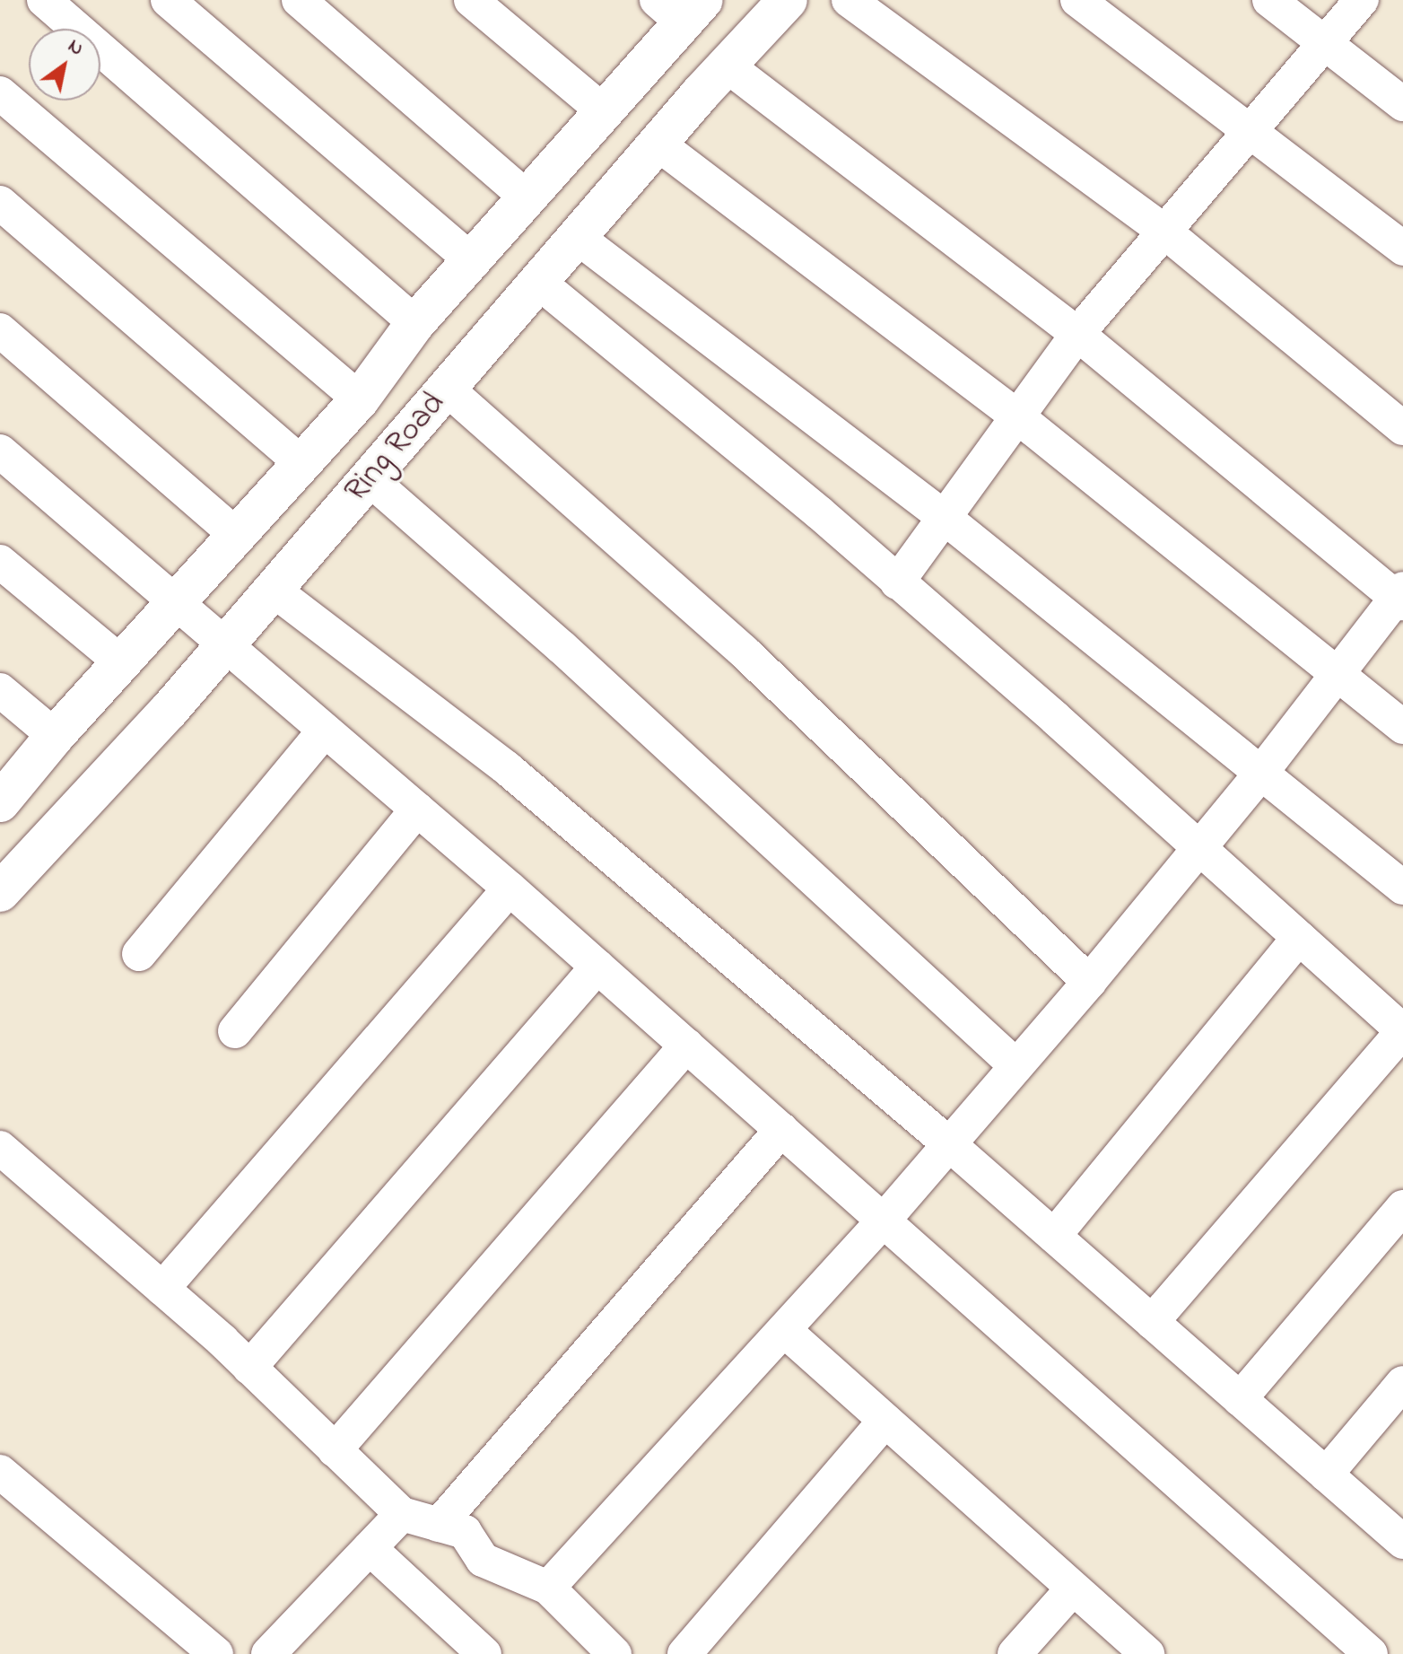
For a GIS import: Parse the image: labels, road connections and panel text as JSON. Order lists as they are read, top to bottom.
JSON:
{
  "streets": {
    "main road": ["Ring Road"]
  },
  "north": "top right"
}
